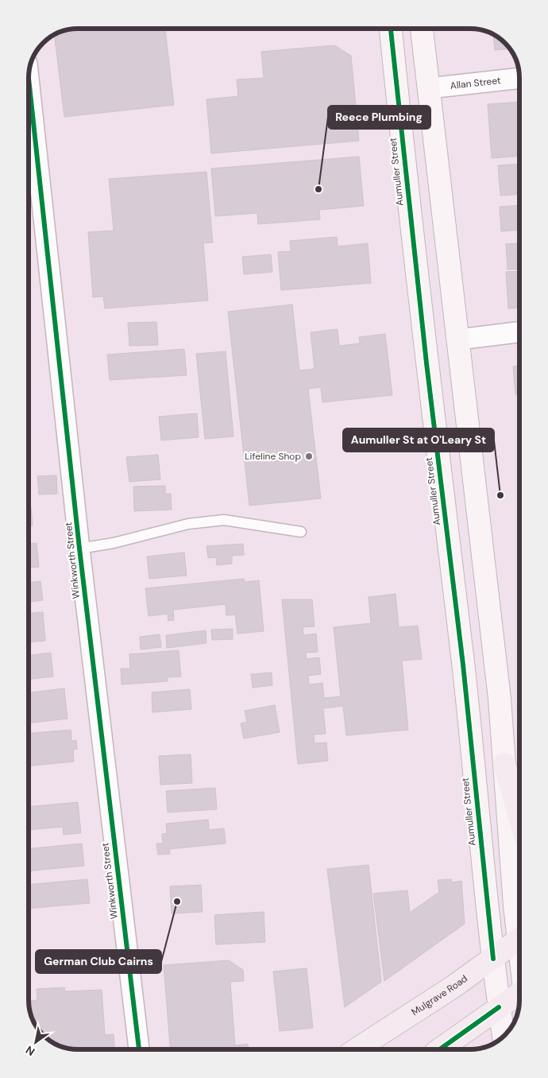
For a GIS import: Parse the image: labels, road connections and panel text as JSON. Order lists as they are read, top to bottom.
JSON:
{
  "streets": {
    "main road": ["Aumuller Street", "Mulgrave Road"],
    "street": ["Allan Street", "Winkworth Street"]
  },
  "crossings": [
    ["Aumuller Street", "Mulgrave Road"]
  ],
  "places": [
    "Reece Plumbing",
    "Lifeline Shop",
    "Aumuller St at O'Leary St",
    "German Club Cairns"
  ],
  "north": "bottom left"
}
